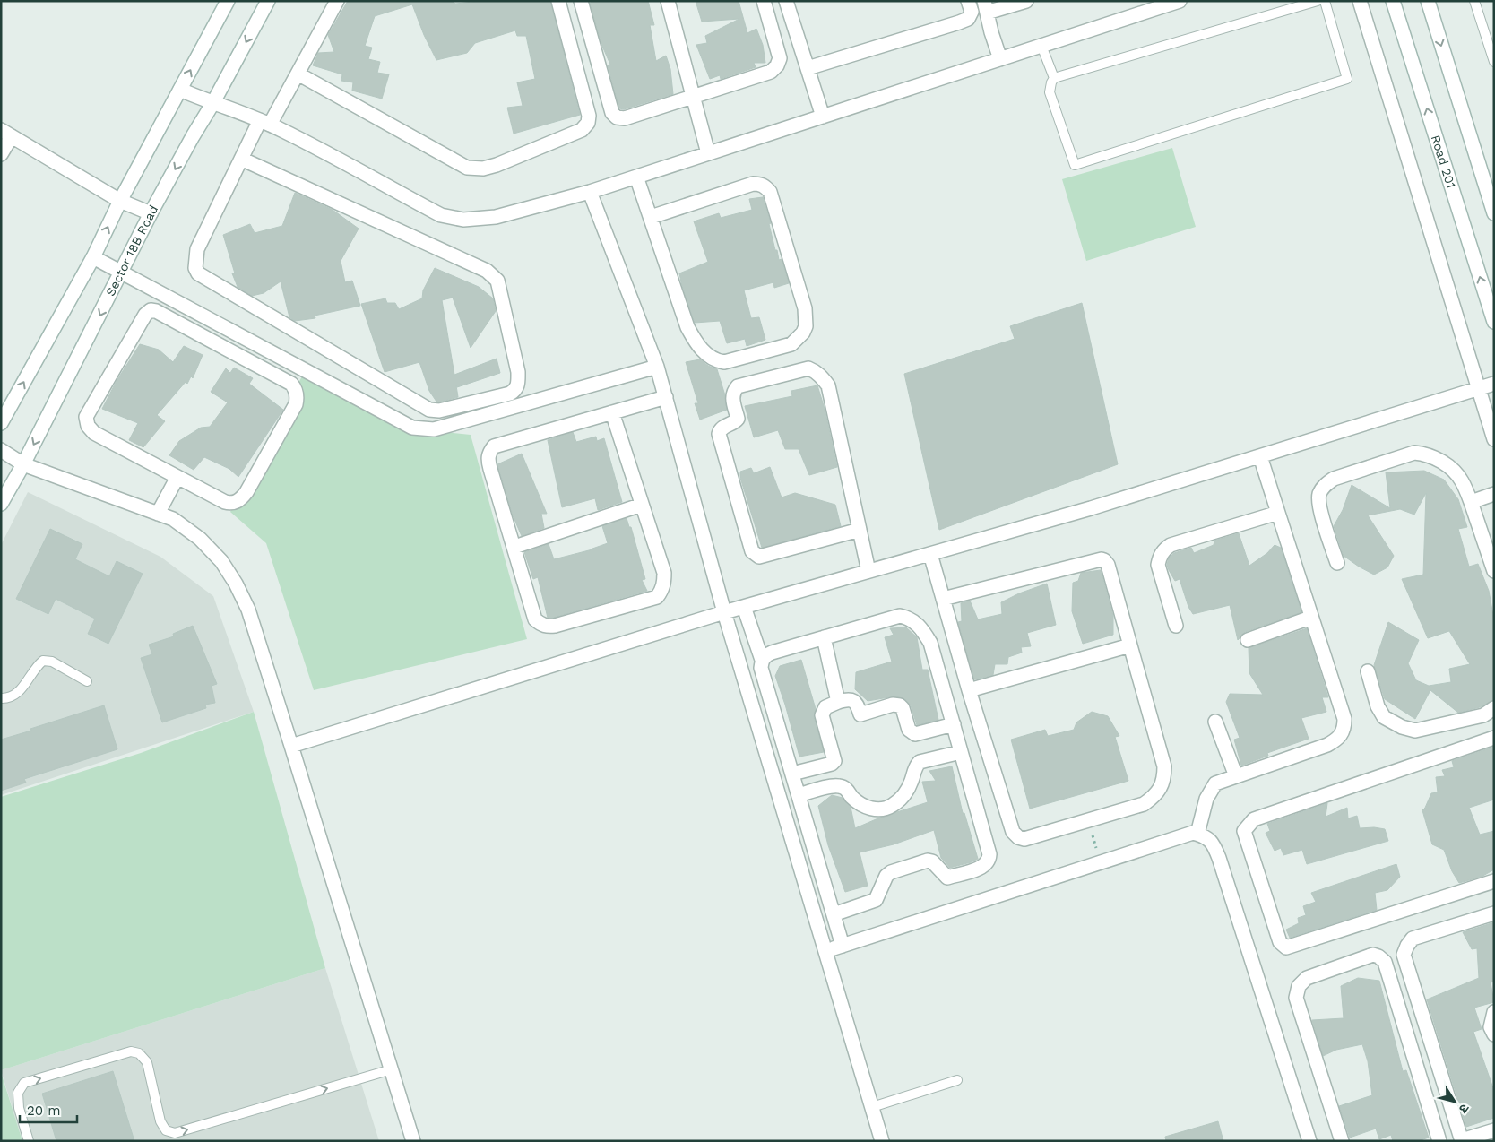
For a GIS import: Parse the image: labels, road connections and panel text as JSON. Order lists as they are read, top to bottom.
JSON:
{
  "streets": {
    "street": ["Road 201", "Sector 18B Road"]
  },
  "scale_bar": "20 m",
  "north": "bottom right"
}
